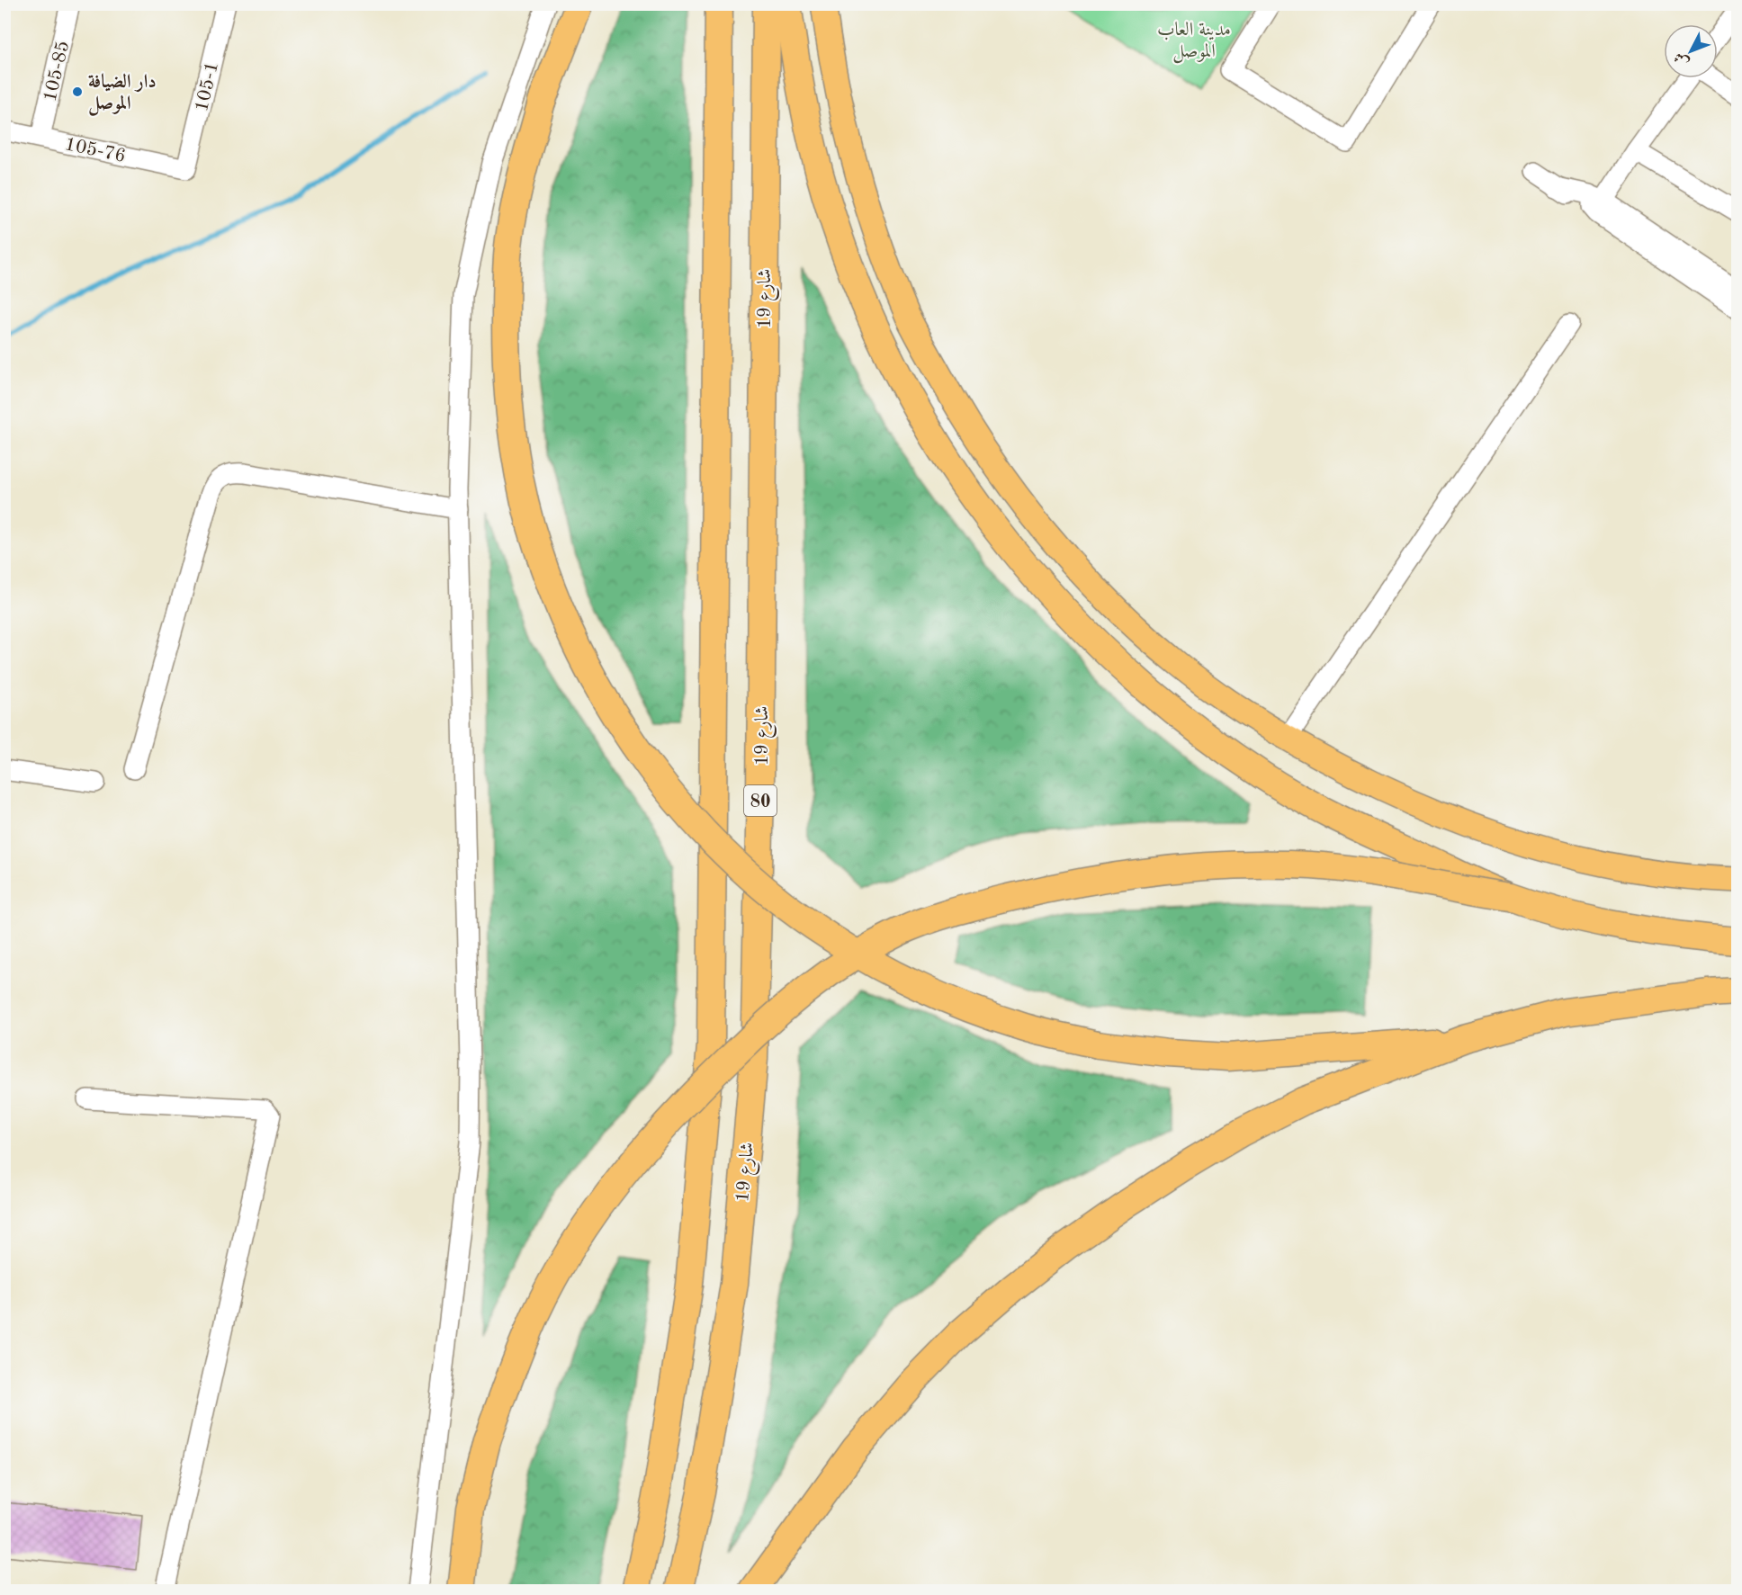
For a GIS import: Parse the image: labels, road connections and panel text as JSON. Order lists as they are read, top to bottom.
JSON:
{
  "streets": {
    "highway": ["شارع 19", "80"],
    "street": ["105-85", "105-1", "105-76"]
  },
  "crossings": [
    ["105-85", "105-76"],
    ["105-1", "105-76"]
  ],
  "parks": ["مدينة العاب الموصل"],
  "places": ["دار الضيافة الموصل"],
  "north": "bottom left"
}
